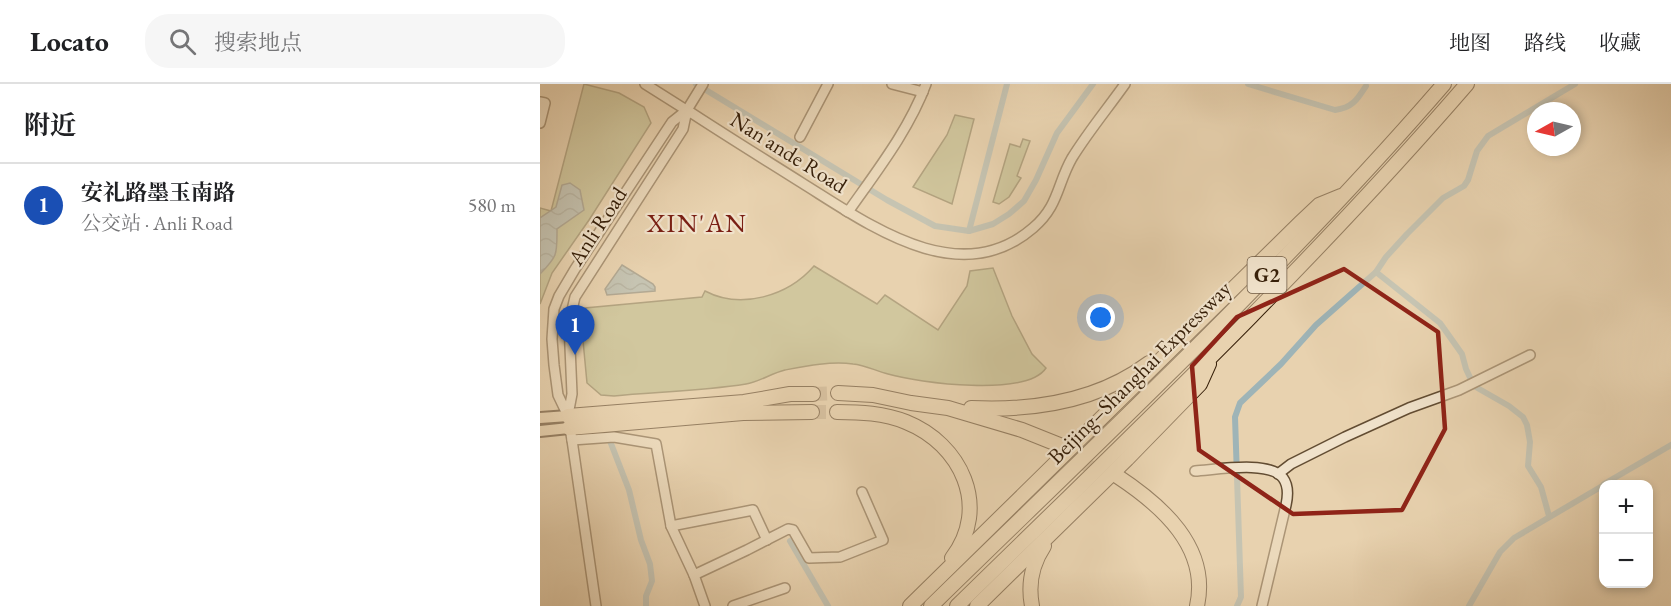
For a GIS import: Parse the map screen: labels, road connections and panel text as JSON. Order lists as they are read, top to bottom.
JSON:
{
  "streets": {
    "highway": ["G2", "Beijing–Shanghai Expressway"],
    "street": ["Nan'ande Road", "Anli Road"]
  },
  "crossings": [
    ["Nan'ande Road", "Anli Road"]
  ],
  "districts": ["XIN'AN"],
  "north": "left",
  "page": {
    "header": "Locato",
    "search": "搜索地点",
    "nav": ["地图", "路线", "收藏"],
    "heading": "附近",
    "list": [
      {
        "mark": "1",
        "name": "安礼路墨玉南路",
        "note": "公交站 · Anli Road",
        "value": "580 m"
      }
    ],
    "pins": "1",
    "map_buttons": ["+", "−"]
  }
}
